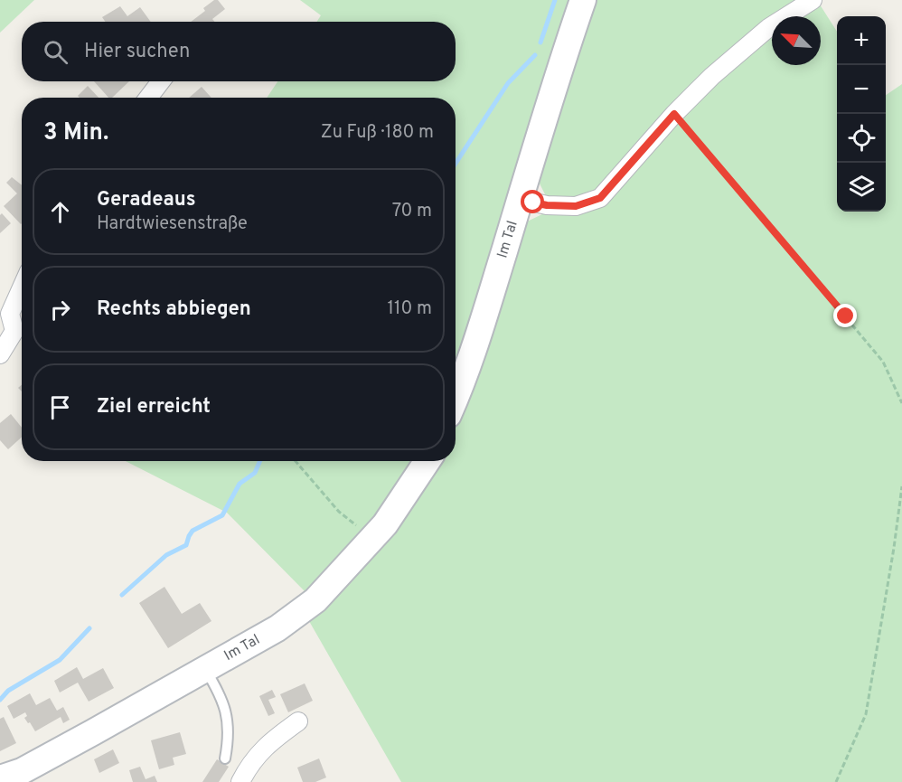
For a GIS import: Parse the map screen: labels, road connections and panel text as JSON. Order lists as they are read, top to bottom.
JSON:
{
  "streets": {
    "main road": ["Im Tal"]
  },
  "north": "top left",
  "page": {
    "map_buttons": ["+", "−"],
    "search": "Hier suchen",
    "heading": ["3 Min.", "Zu Fuß · 180 m"],
    "list": [
      ["Geradeaus", "Hardtwiesenstraße", "70 m"],
      ["Rechts abbiegen", "110 m"],
      "Ziel erreicht"
    ]
  }
}
